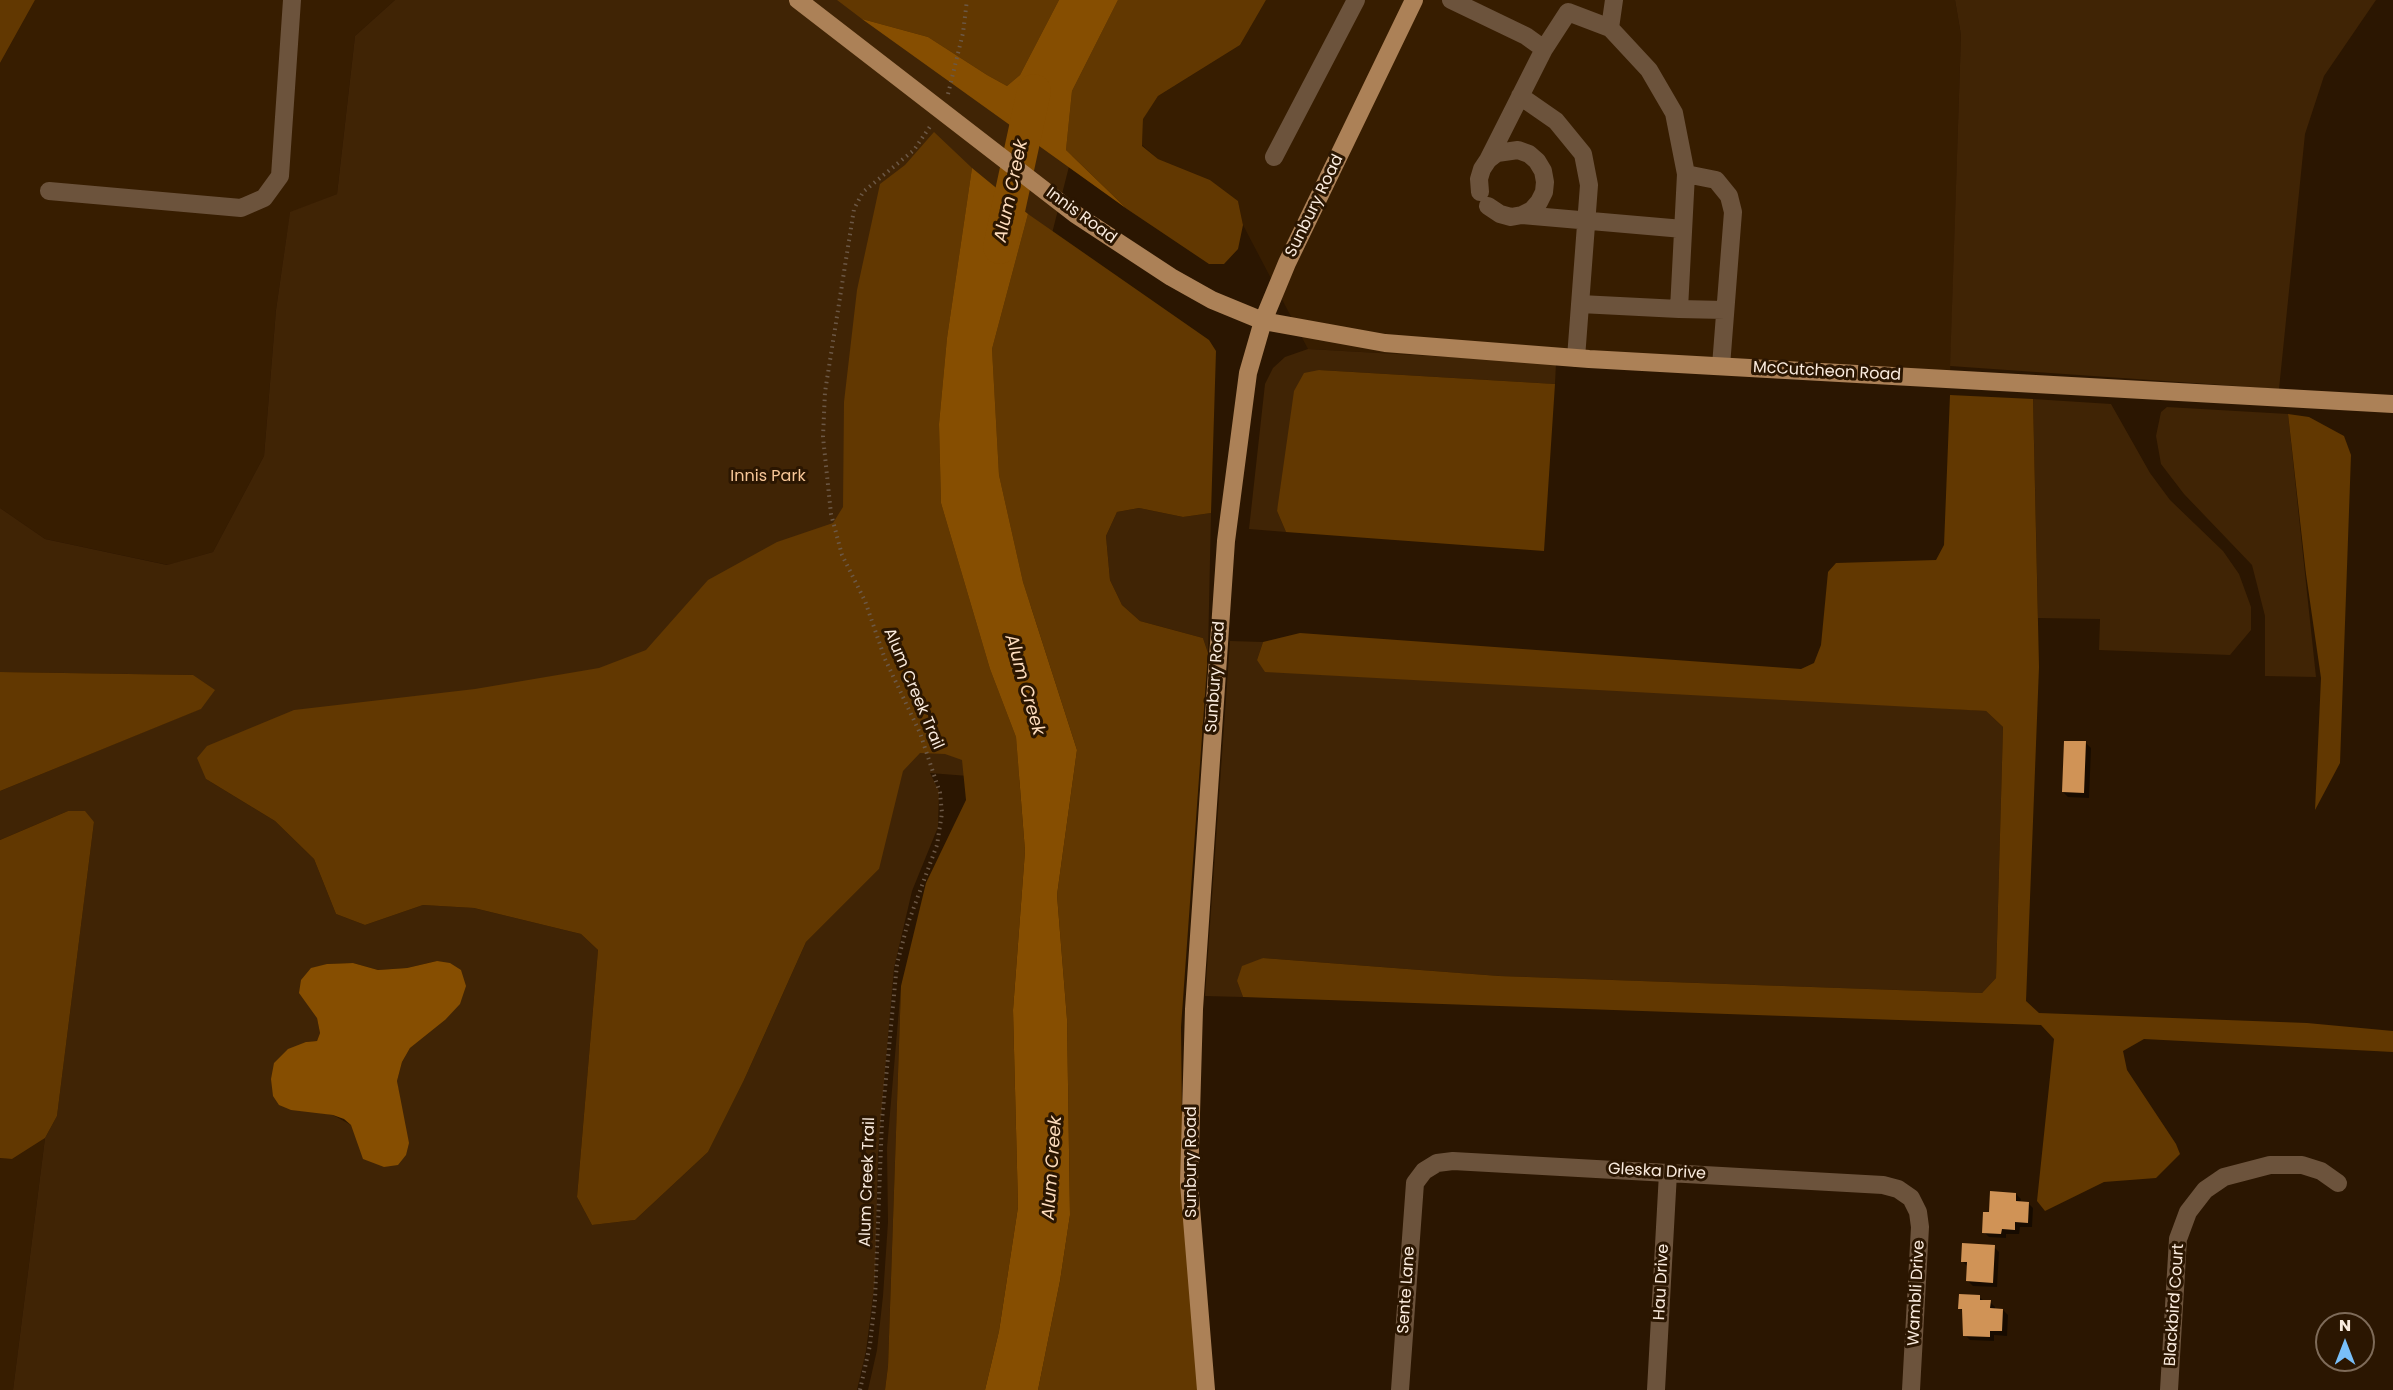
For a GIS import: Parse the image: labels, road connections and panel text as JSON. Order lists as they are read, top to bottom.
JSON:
{
  "streets": {
    "main road": ["Sunbury Road", "Innis Road", "McCutcheon Road"],
    "street": [
      "Gleska Drive",
      "Hau Drive",
      "Sente Lane",
      "Wambli Drive",
      "Blackbird Court"
    ],
    "path": ["Alum Creek Trail"]
  },
  "crossings": [
    ["Sunbury Road", "Innis Road"],
    ["Sunbury Road", "McCutcheon Road"],
    ["Innis Road", "McCutcheon Road"],
    ["Gleska Drive", "Hau Drive"],
    ["Gleska Drive", "Sente Lane"],
    ["Gleska Drive", "Wambli Drive"]
  ],
  "water": ["Alum Creek"],
  "parks": ["Innis Park"],
  "north": "top"
}
